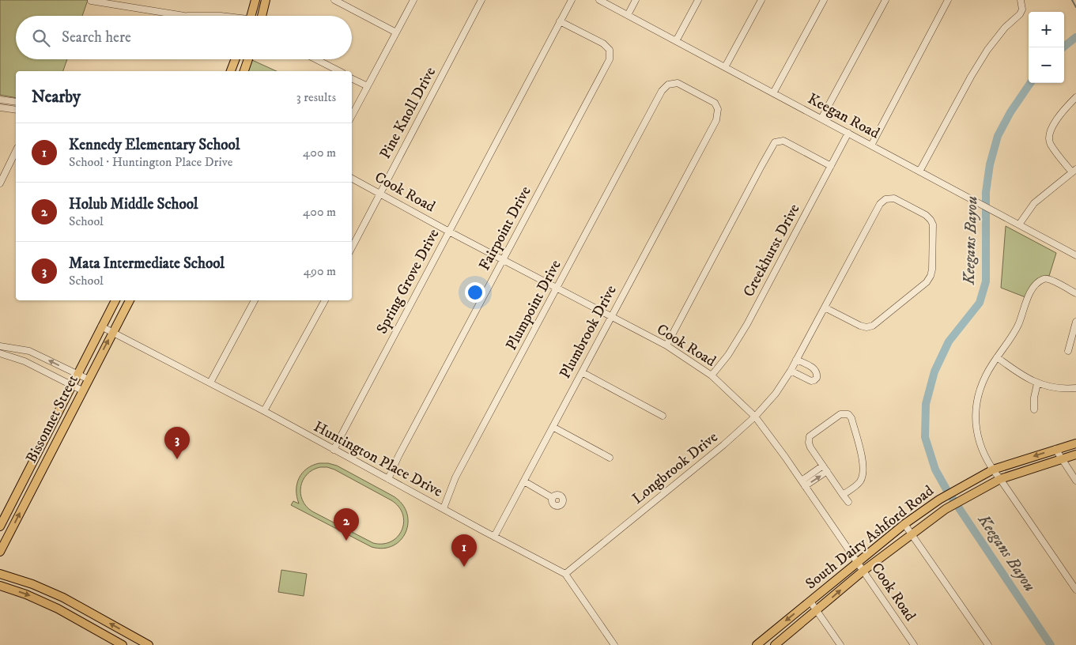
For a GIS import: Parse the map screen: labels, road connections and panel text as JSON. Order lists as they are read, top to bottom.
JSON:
{
  "streets": {
    "main road": ["Bissonnet Street", "South Dairy Ashford Road"],
    "street": [
      "Pine Knoll Drive",
      "Keegan Road",
      "Cook Road",
      "Fairpoint Drive",
      "Creekhurst Drive",
      "Spring Grove Drive",
      "Plumpoint Drive",
      "Plumbrook Drive",
      "Huntington Place Drive",
      "Longbrook Drive"
    ]
  },
  "crossings": [
    ["Pine Knoll Drive", "Cook Road"],
    ["Keegan Road", "Creekhurst Drive"],
    ["Cook Road", "Fairpoint Drive"],
    ["Cook Road", "Creekhurst Drive"],
    ["Cook Road", "Spring Grove Drive"],
    ["Cook Road", "Plumpoint Drive"],
    ["Cook Road", "Plumbrook Drive"],
    ["Cook Road", "Longbrook Drive"],
    ["Cook Road", "South Dairy Ashford Road"],
    ["Fairpoint Drive", "Spring Grove Drive"],
    ["Fairpoint Drive", "Huntington Place Drive"],
    ["Spring Grove Drive", "Huntington Place Drive"],
    ["Plumpoint Drive", "Plumbrook Drive"],
    ["Plumpoint Drive", "Huntington Place Drive"],
    ["Plumbrook Drive", "Huntington Place Drive"],
    ["Bissonnet Street", "Huntington Place Drive"],
    ["Huntington Place Drive", "Longbrook Drive"]
  ],
  "water": ["Keegans Bayou"],
  "page": {
    "map_buttons": ["+", "−"],
    "search": "Search here",
    "heading": ["Nearby", "3 results"],
    "list": [
      {
        "mark": "1",
        "name": "Kennedy Elementary School",
        "note": "School · Huntington Place Drive",
        "value": "400 m"
      },
      {
        "mark": "2",
        "name": "Holub Middle School",
        "note": "School",
        "value": "400 m"
      },
      {
        "mark": "3",
        "name": "Mata Intermediate School",
        "note": "School",
        "value": "490 m"
      }
    ],
    "pins": ["3", "2", "1"]
  }
}
